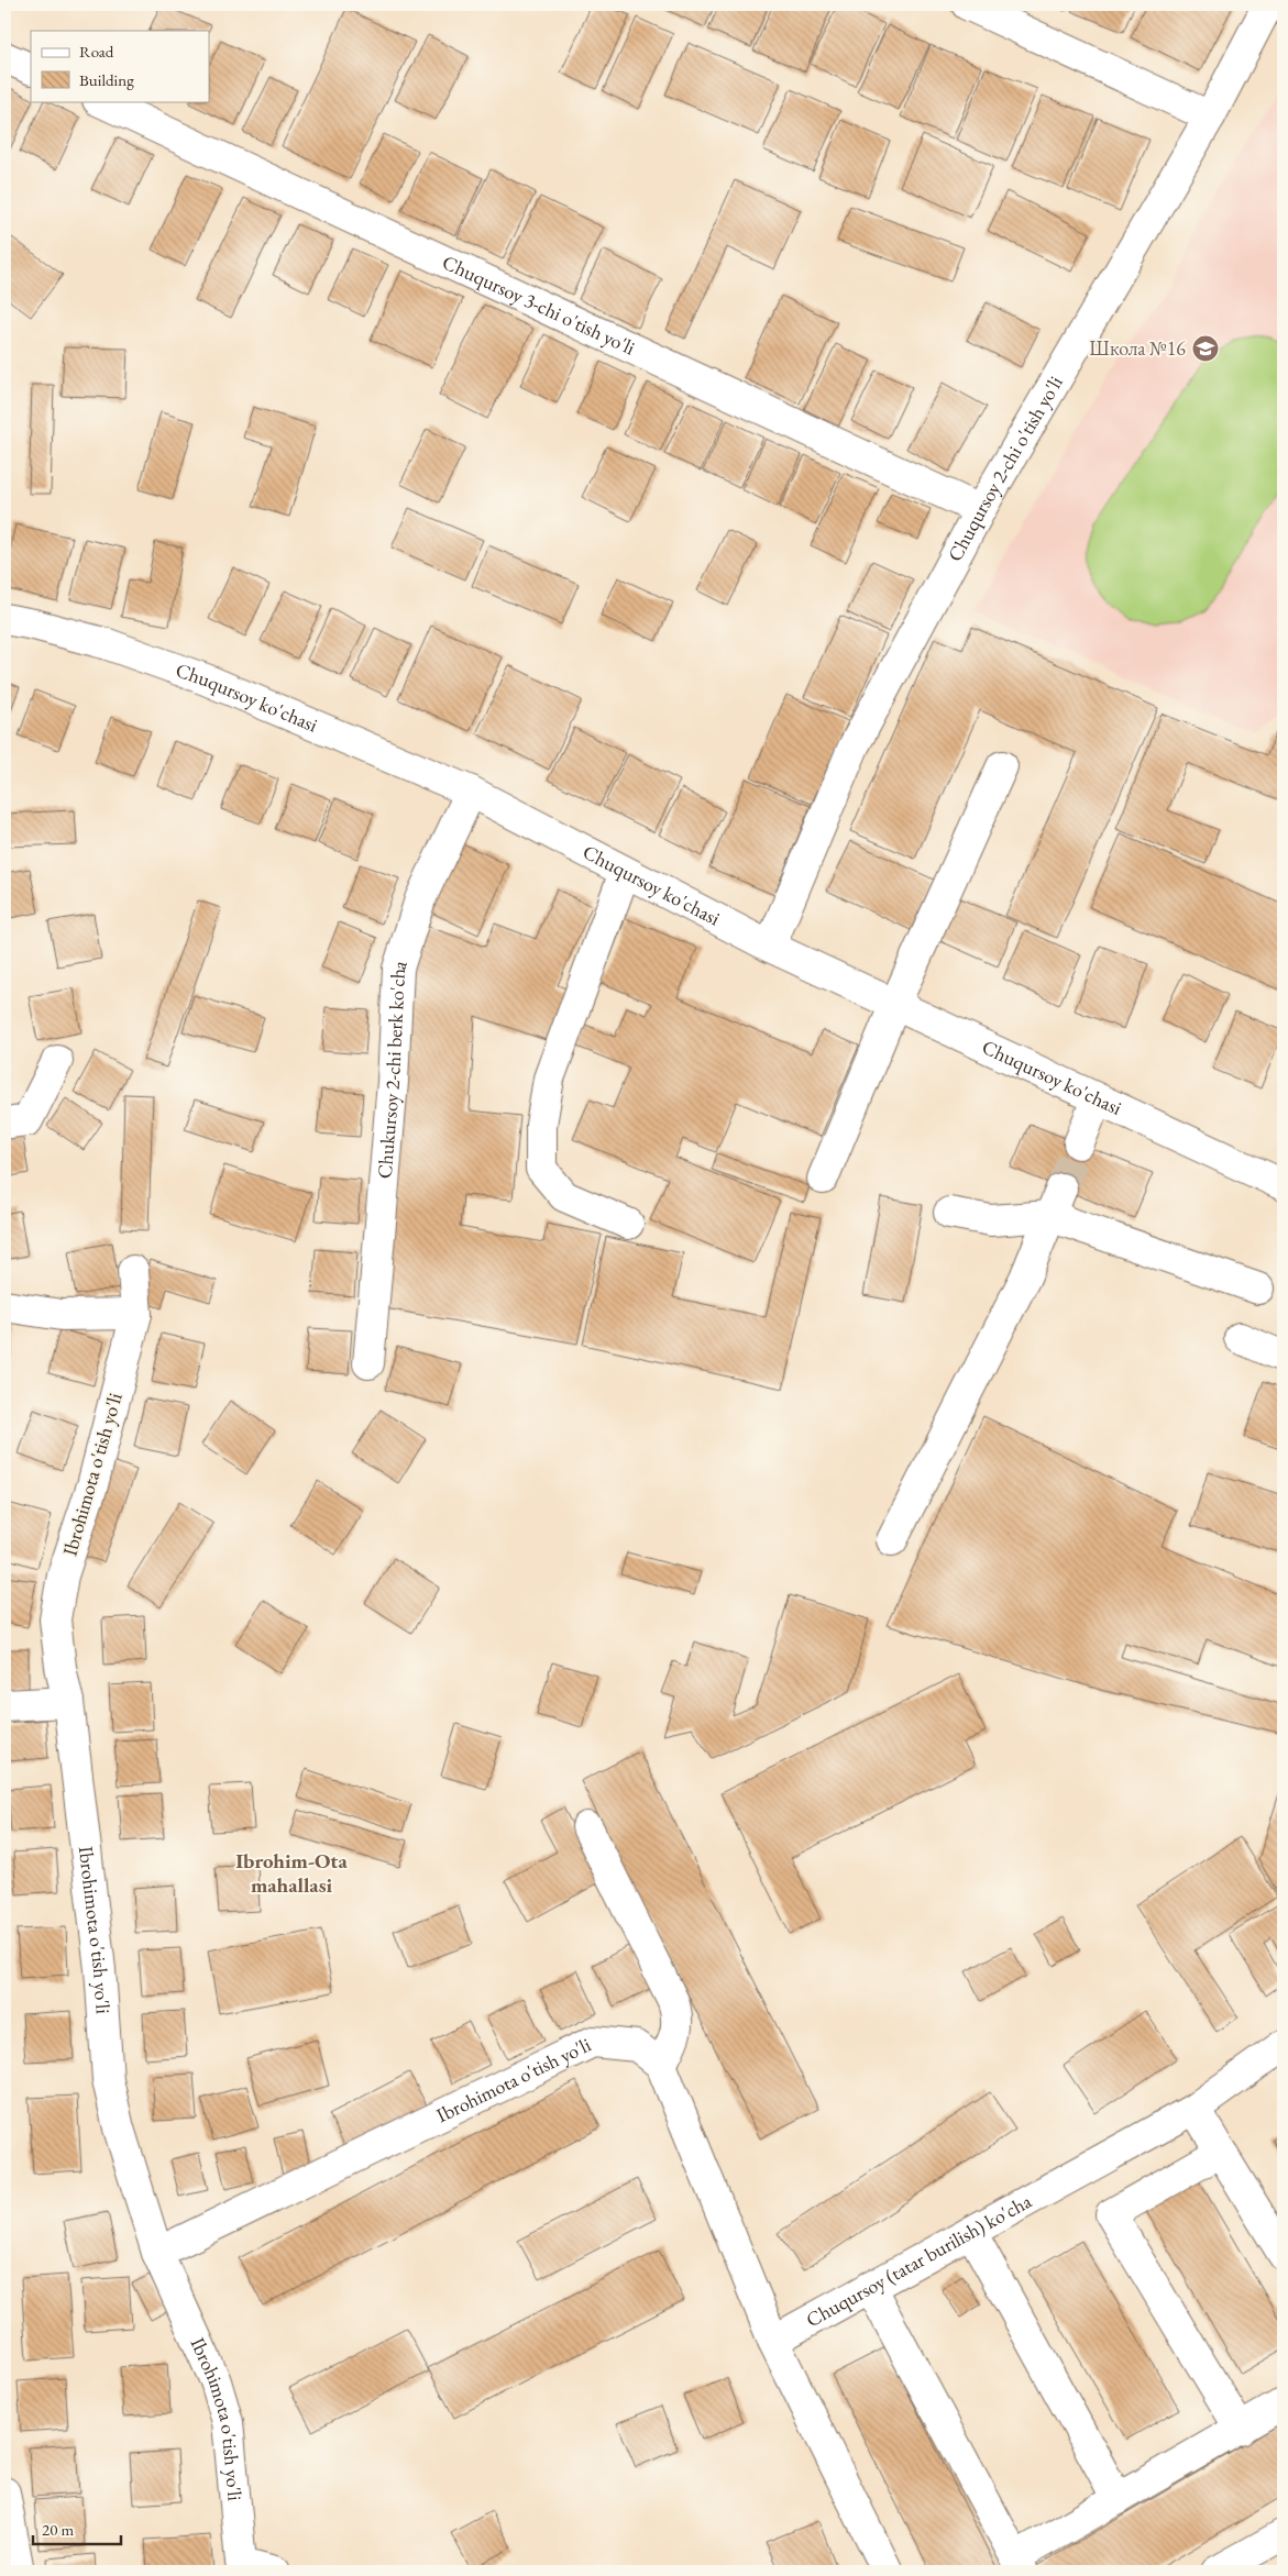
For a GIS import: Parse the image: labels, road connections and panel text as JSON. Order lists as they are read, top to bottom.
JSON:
{
  "streets": {
    "street": [
      "Chuqursoy 3-chi o'tish yo'li",
      "Chuqursoy 2-chi o'tish yo'li",
      "Chuqursoy ko'chasi",
      "Chukursoy 2-chi berk ko'cha",
      "Ibrohimota o'tish yo'li",
      "Chuqursoy (tatar burilish) ko'cha"
    ]
  },
  "crossings": [
    ["Chuqursoy 3-chi o'tish yo'li", "Chuqursoy 2-chi o'tish yo'li"],
    ["Chuqursoy 2-chi o'tish yo'li", "Chuqursoy ko'chasi"],
    ["Chuqursoy ko'chasi", "Chukursoy 2-chi berk ko'cha"]
  ],
  "districts": ["Ibrohim-Ota mahallasi"],
  "places": {
    "school or university": ["Школа №16"]
  },
  "legend": ["Road", "Building"],
  "scale_bar": "20 m"
}
